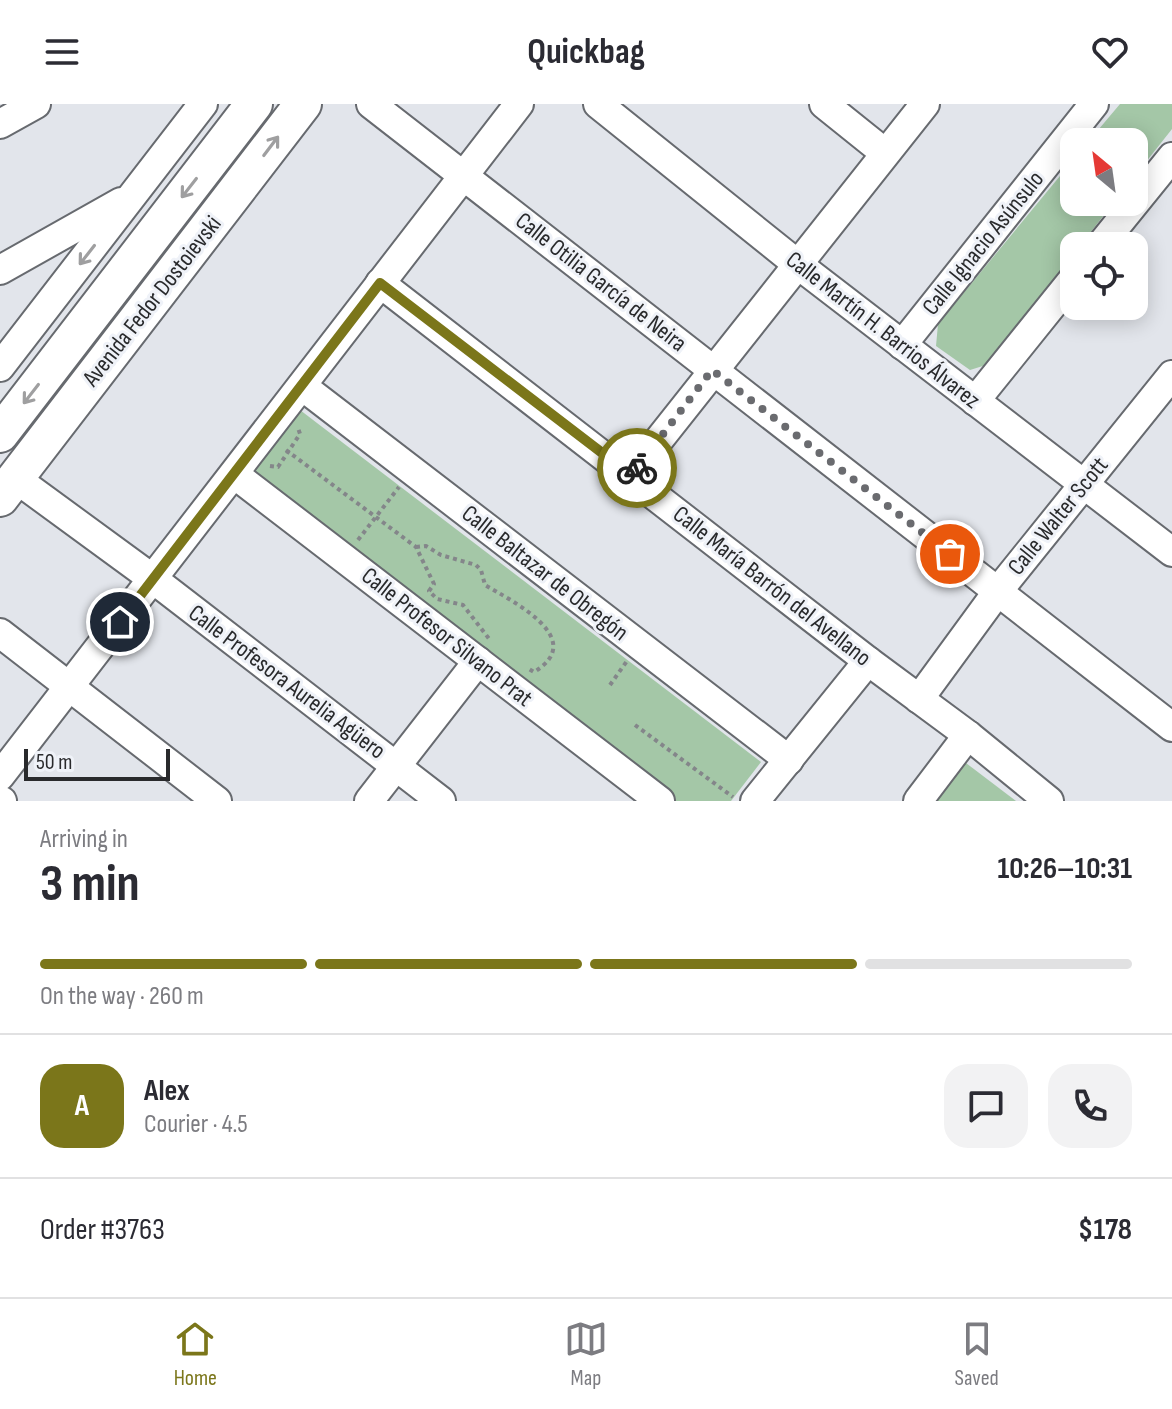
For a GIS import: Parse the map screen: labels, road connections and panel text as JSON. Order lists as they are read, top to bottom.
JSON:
{
  "streets": {
    "main road": ["Avenida Fedor Dostoievski"],
    "street": [
      "Calle Ignacio Asúnsulo",
      "Calle Otilia García de Neira",
      "Calle Martín H. Barrios Álvarez",
      "Calle Walter Scott",
      "Calle Baltazar de Obregón",
      "Calle María Barrón del Avellano",
      "Calle Profesor Silvano Prat",
      "Calle Profesora Aurelia Agüero"
    ]
  },
  "crossings": [
    ["Calle Ignacio Asúnsulo", "Calle Martín H. Barrios Álvarez"],
    ["Calle Otilia García de Neira", "Calle Walter Scott"],
    ["Avenida Fedor Dostoievski", "Calle Profesora Aurelia Agüero"],
    ["Calle Martín H. Barrios Álvarez", "Calle Walter Scott"],
    ["Calle Walter Scott", "Calle María Barrón del Avellano"]
  ],
  "scale_bar": "50 m",
  "north": "top left",
  "page": {
    "header": "Quickbag",
    "scale": "50 m",
    "heading": ["3 min", "Arriving in", "10:26–10:31"],
    "panel": [
      "Alex",
      "Courier · 4.5",
      "Order #3763",
      "$178"
    ],
    "bar": "On the way · 260 m",
    "round": "A",
    "tabs": ["Home", "Map", "Saved"]
  }
}
